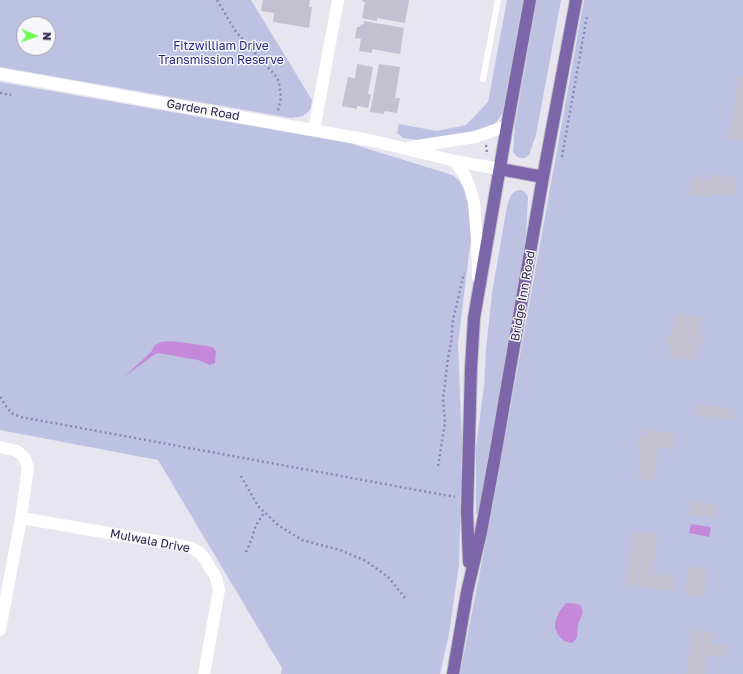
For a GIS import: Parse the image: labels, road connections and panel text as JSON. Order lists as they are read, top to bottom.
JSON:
{
  "streets": {
    "main road": ["Garden Road", "Bridge Inn Road"],
    "street": ["Mulwala Drive"]
  },
  "crossings": [
    ["Garden Road", "Bridge Inn Road"]
  ],
  "parks": ["Fitzwilliam Drive Transmission Reserve"],
  "north": "right"
}
